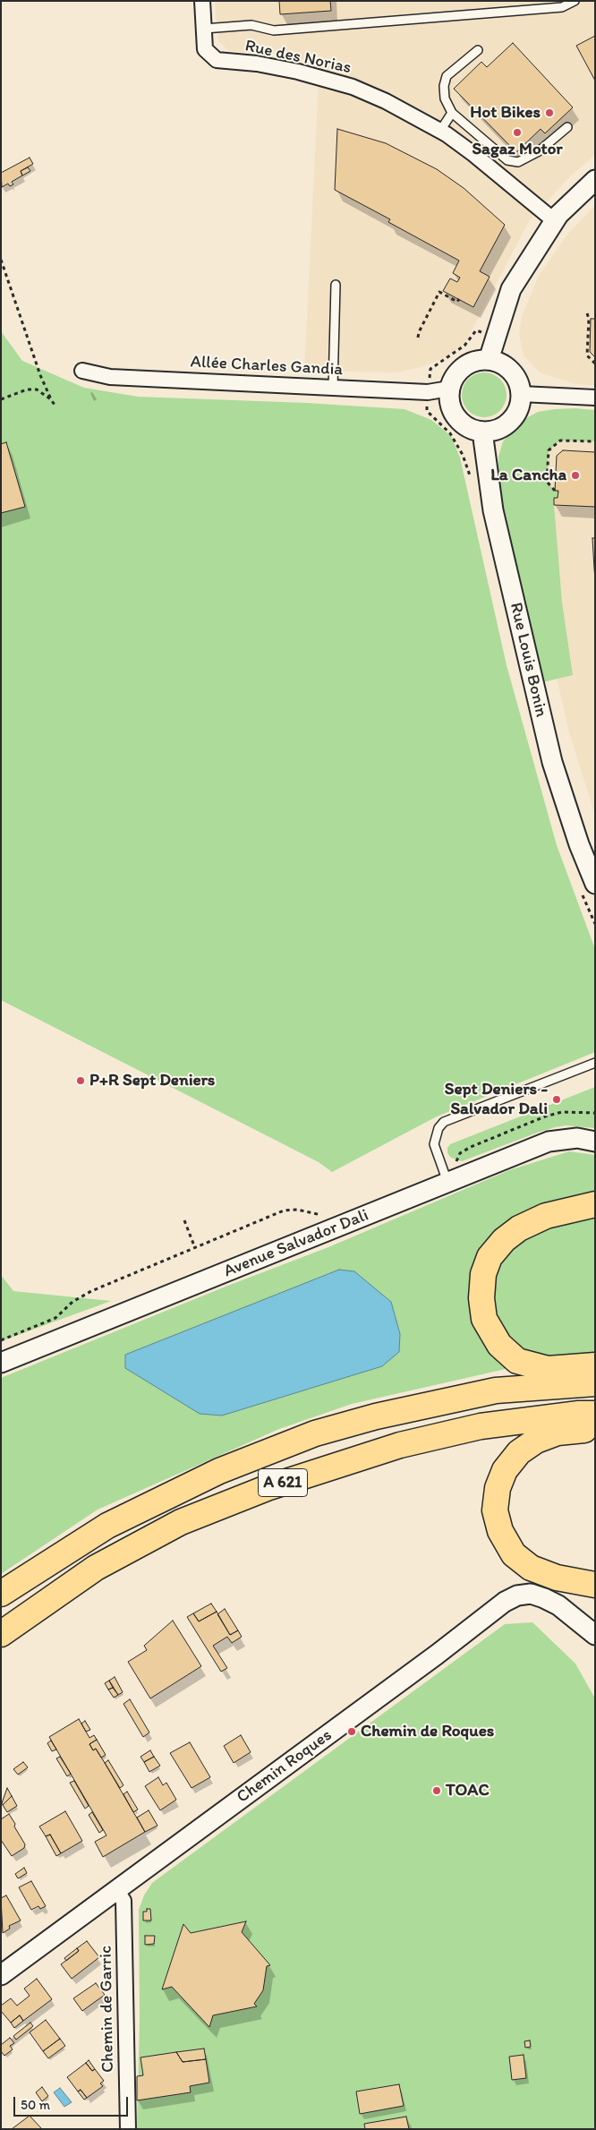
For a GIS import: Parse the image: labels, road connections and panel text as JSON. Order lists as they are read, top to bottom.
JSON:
{
  "streets": {
    "highway": ["A 621"],
    "street": [
      "Rue des Norias",
      "Allée Charles Gandia",
      "Rue Louis Bonin",
      "Avenue Salvador Dali",
      "Chemin Roques",
      "Chemin de Garric"
    ]
  },
  "crossings": [
    ["Allée Charles Gandia", "Rue Louis Bonin"],
    ["Chemin Roques", "Chemin de Garric"]
  ],
  "places": [
    "Hot Bikes",
    "Sagaz Motor",
    "La Cancha",
    "P+R Sept Deniers",
    "Sept Deniers - Salvador Dali",
    "Chemin de Roques",
    "TOAC"
  ],
  "scale_bar": "50 m"
}
